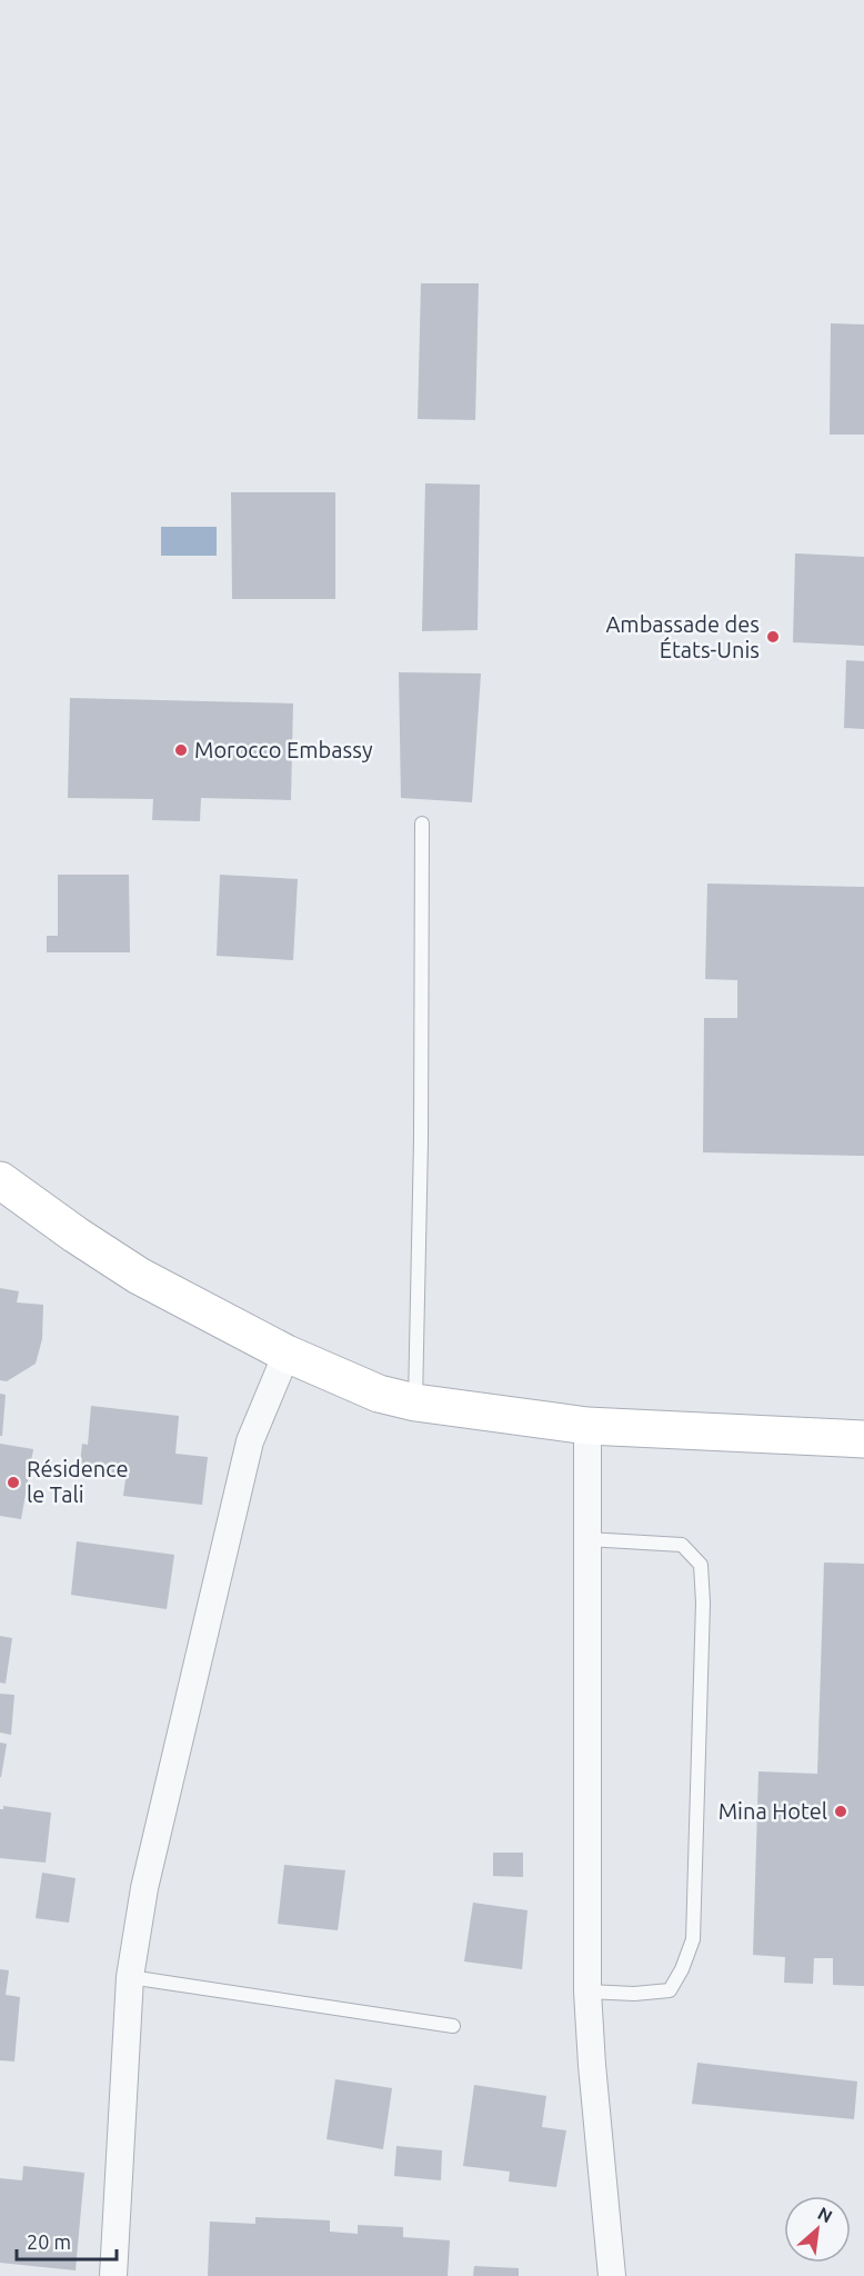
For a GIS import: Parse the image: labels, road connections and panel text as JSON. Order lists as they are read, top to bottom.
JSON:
{
  "places": [
    "Ambassade des États-Unis",
    "Morocco Embassy",
    "Résidence le Tali",
    "Mina Hotel"
  ],
  "scale_bar": "20 m",
  "north": "top right"
}
